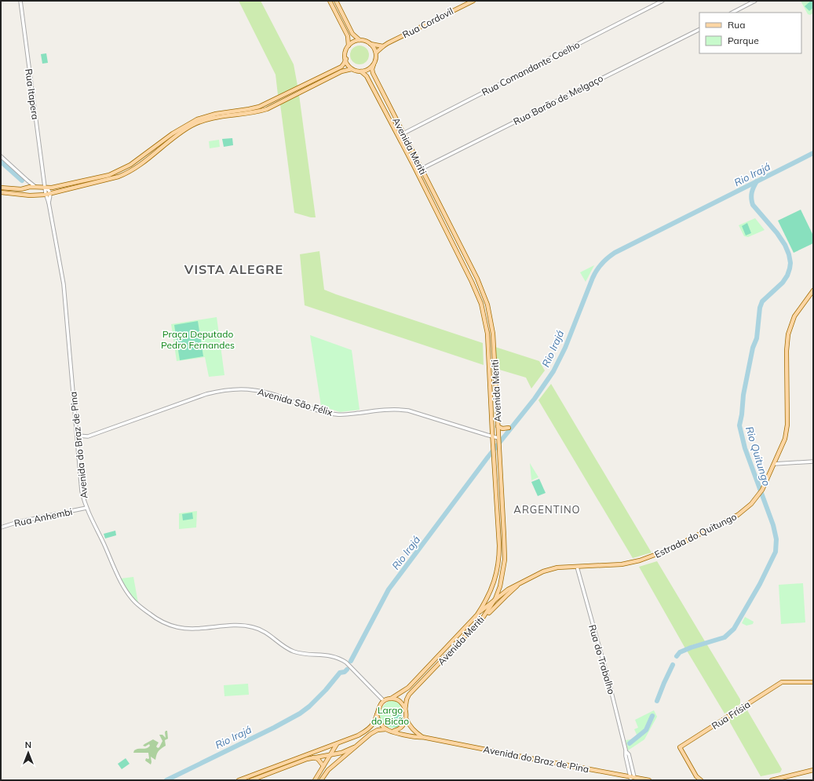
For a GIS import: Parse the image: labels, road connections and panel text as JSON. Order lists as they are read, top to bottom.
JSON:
{
  "streets": {
    "main road": [
      "Rua Cordovil",
      "Avenida Meriti",
      "Avenida do Braz de Pina",
      "Estrada do Quitungo",
      "Rua Frísia"
    ],
    "street": [
      "Rua Comandante Coelho",
      "Rua Itapera",
      "Rua Barão de Melgaço",
      "Avenida São Félix",
      "Rua Anhembi",
      "Rua do Trabalho"
    ]
  },
  "crossings": [
    ["Rua Cordovil", "Avenida Meriti"],
    ["Rua Comandante Coelho", "Avenida Meriti"],
    ["Rua Barão de Melgaço", "Avenida Meriti"],
    ["Avenida Meriti", "Avenida São Félix"],
    ["Avenida Meriti", "Avenida do Braz de Pina"],
    ["Avenida Meriti", "Estrada do Quitungo"],
    ["Avenida São Félix", "Avenida do Braz de Pina"],
    ["Avenida do Braz de Pina", "Rua Anhembi"],
    ["Avenida do Braz de Pina", "Rua do Trabalho"],
    ["Estrada do Quitungo", "Rua do Trabalho"]
  ],
  "districts": ["VISTA ALEGRE", "ARGENTINO"],
  "water": ["Rio Irajá", "Rio Quitungo"],
  "parks": ["Praça Deputado Pedro Fernandes", "Largo do Bicão"],
  "legend": ["Rua", "Parque"],
  "north": "top"
}
